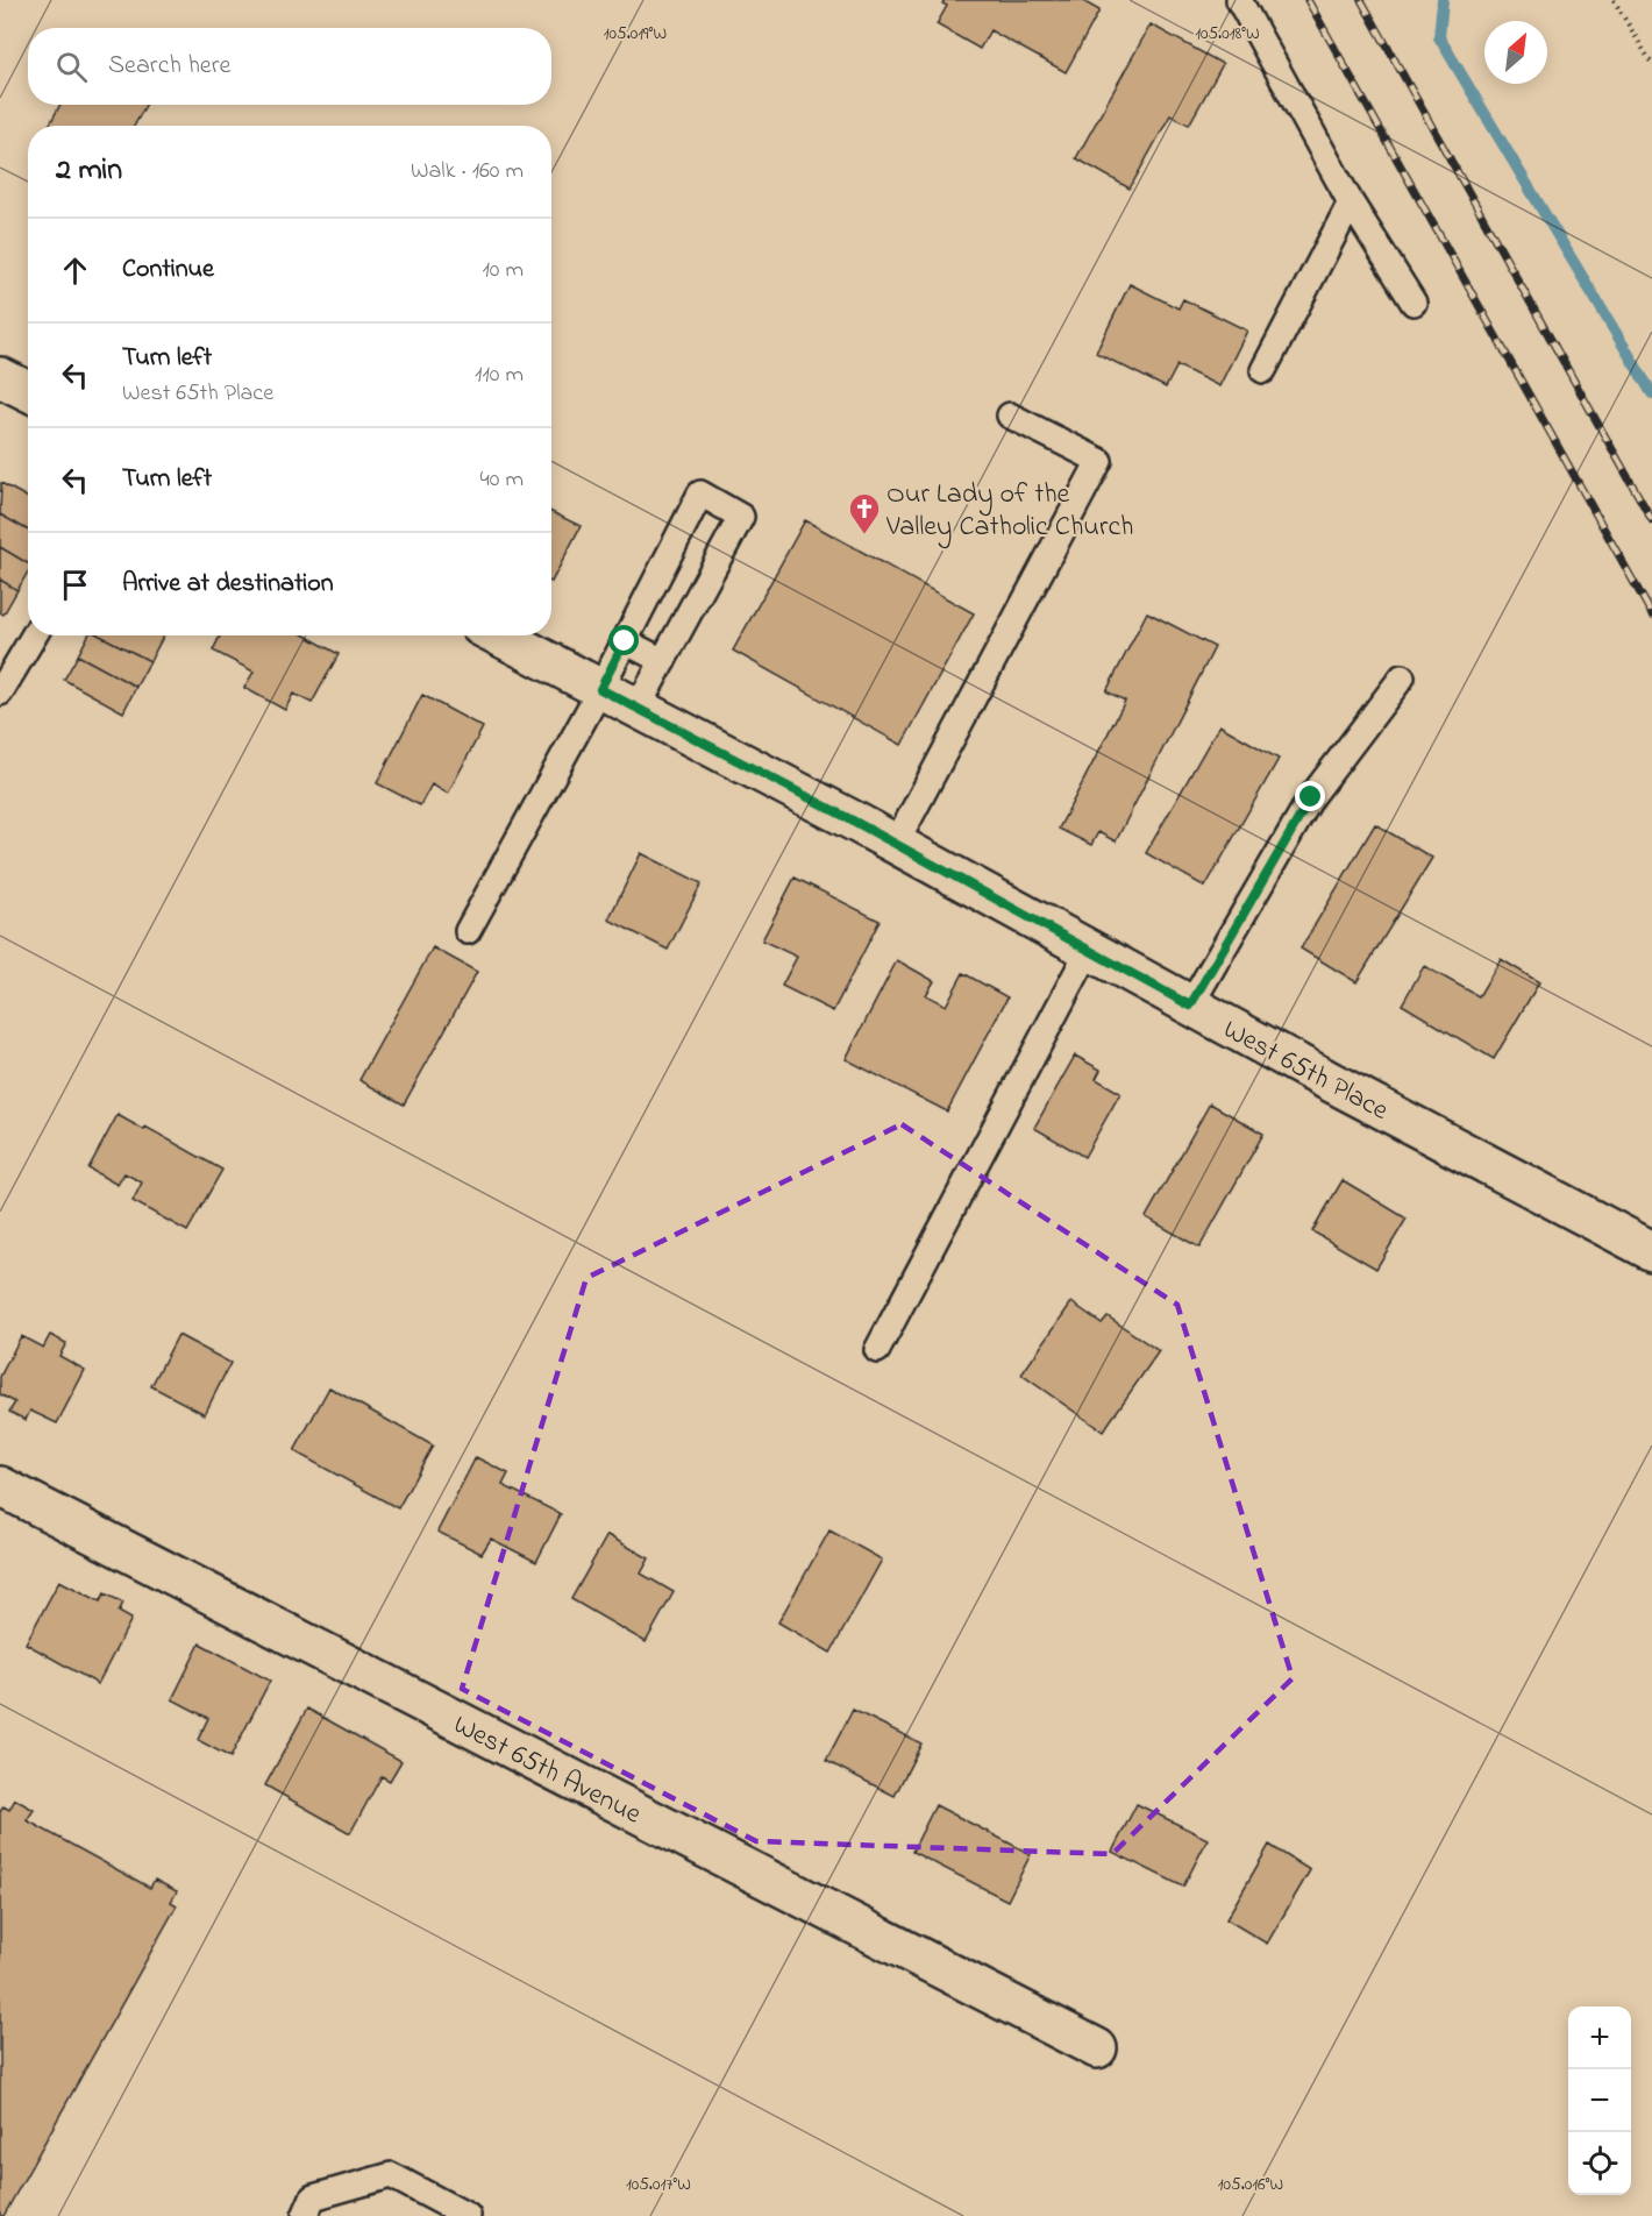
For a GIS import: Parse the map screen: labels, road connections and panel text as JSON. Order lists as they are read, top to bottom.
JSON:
{
  "streets": {
    "street": ["West 65th Place", "West 65th Avenue"]
  },
  "places": {
    "church": ["Our Lady of the Valley Catholic Church"]
  },
  "north": "top right",
  "page": {
    "search": "Search here",
    "heading": ["2 min", "Walk · 160 m"],
    "list": [
      ["Continue", "10 m"],
      ["Turn left", "West 65th Place", "110 m"],
      ["Turn left", "40 m"],
      "Arrive at destination"
    ],
    "map_buttons": ["+", "−"]
  },
  "coordinates": [
    "105.019°W",
    "105.018°W",
    "105.017°W",
    "105.016°W"
  ]
}
